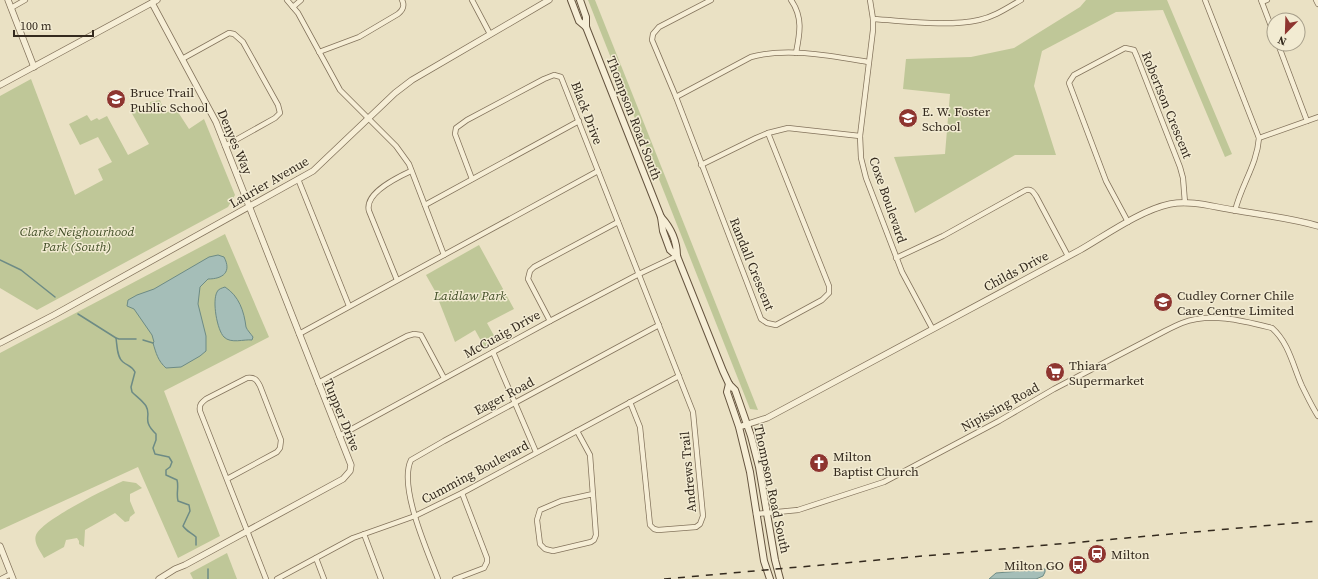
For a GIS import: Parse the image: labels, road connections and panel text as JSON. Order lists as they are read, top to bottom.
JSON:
{
  "streets": {
    "main road": ["Thompson Road South"],
    "street": [
      "Robertson Crescent",
      "Black Drive",
      "Denyes Way",
      "Laurier Avenue",
      "Coxe Boulevard",
      "Randall Crescent",
      "Childs Drive",
      "McCuaig Drive",
      "Eager Road",
      "Nipissing Road",
      "Tupper Drive",
      "Cumming Boulevard",
      "Andrews Trail"
    ]
  },
  "crossings": [
    ["Robertson Crescent", "Childs Drive"],
    ["Black Drive", "McCuaig Drive"],
    ["Black Drive", "Andrews Trail"],
    ["Thompson Road South", "Childs Drive"],
    ["Thompson Road South", "McCuaig Drive"],
    ["Thompson Road South", "Nipissing Road"],
    ["Denyes Way", "Laurier Avenue"],
    ["Denyes Way", "Tupper Drive"],
    ["Laurier Avenue", "Tupper Drive"],
    ["Coxe Boulevard", "Childs Drive"],
    ["McCuaig Drive", "Tupper Drive"],
    ["McCuaig Drive", "Andrews Trail"],
    ["Eager Road", "Cumming Boulevard"],
    ["Eager Road", "Andrews Trail"],
    ["Cumming Boulevard", "Andrews Trail"]
  ],
  "parks": ["Clarke Neighourhood Park (South)", "Laidlaw Park"],
  "places": {
    "school or university": ["Bruce Trail Public School", "E. W. Foster School", "Cudley Corner Chile Care Centre Limited"],
    "supermarket": ["Thiara Supermarket"],
    "church": ["Milton Baptist Church"],
    "station": ["Milton"],
    "bus stop": ["Milton GO"]
  },
  "scale_bar": "100 m",
  "north": "bottom left"
}
